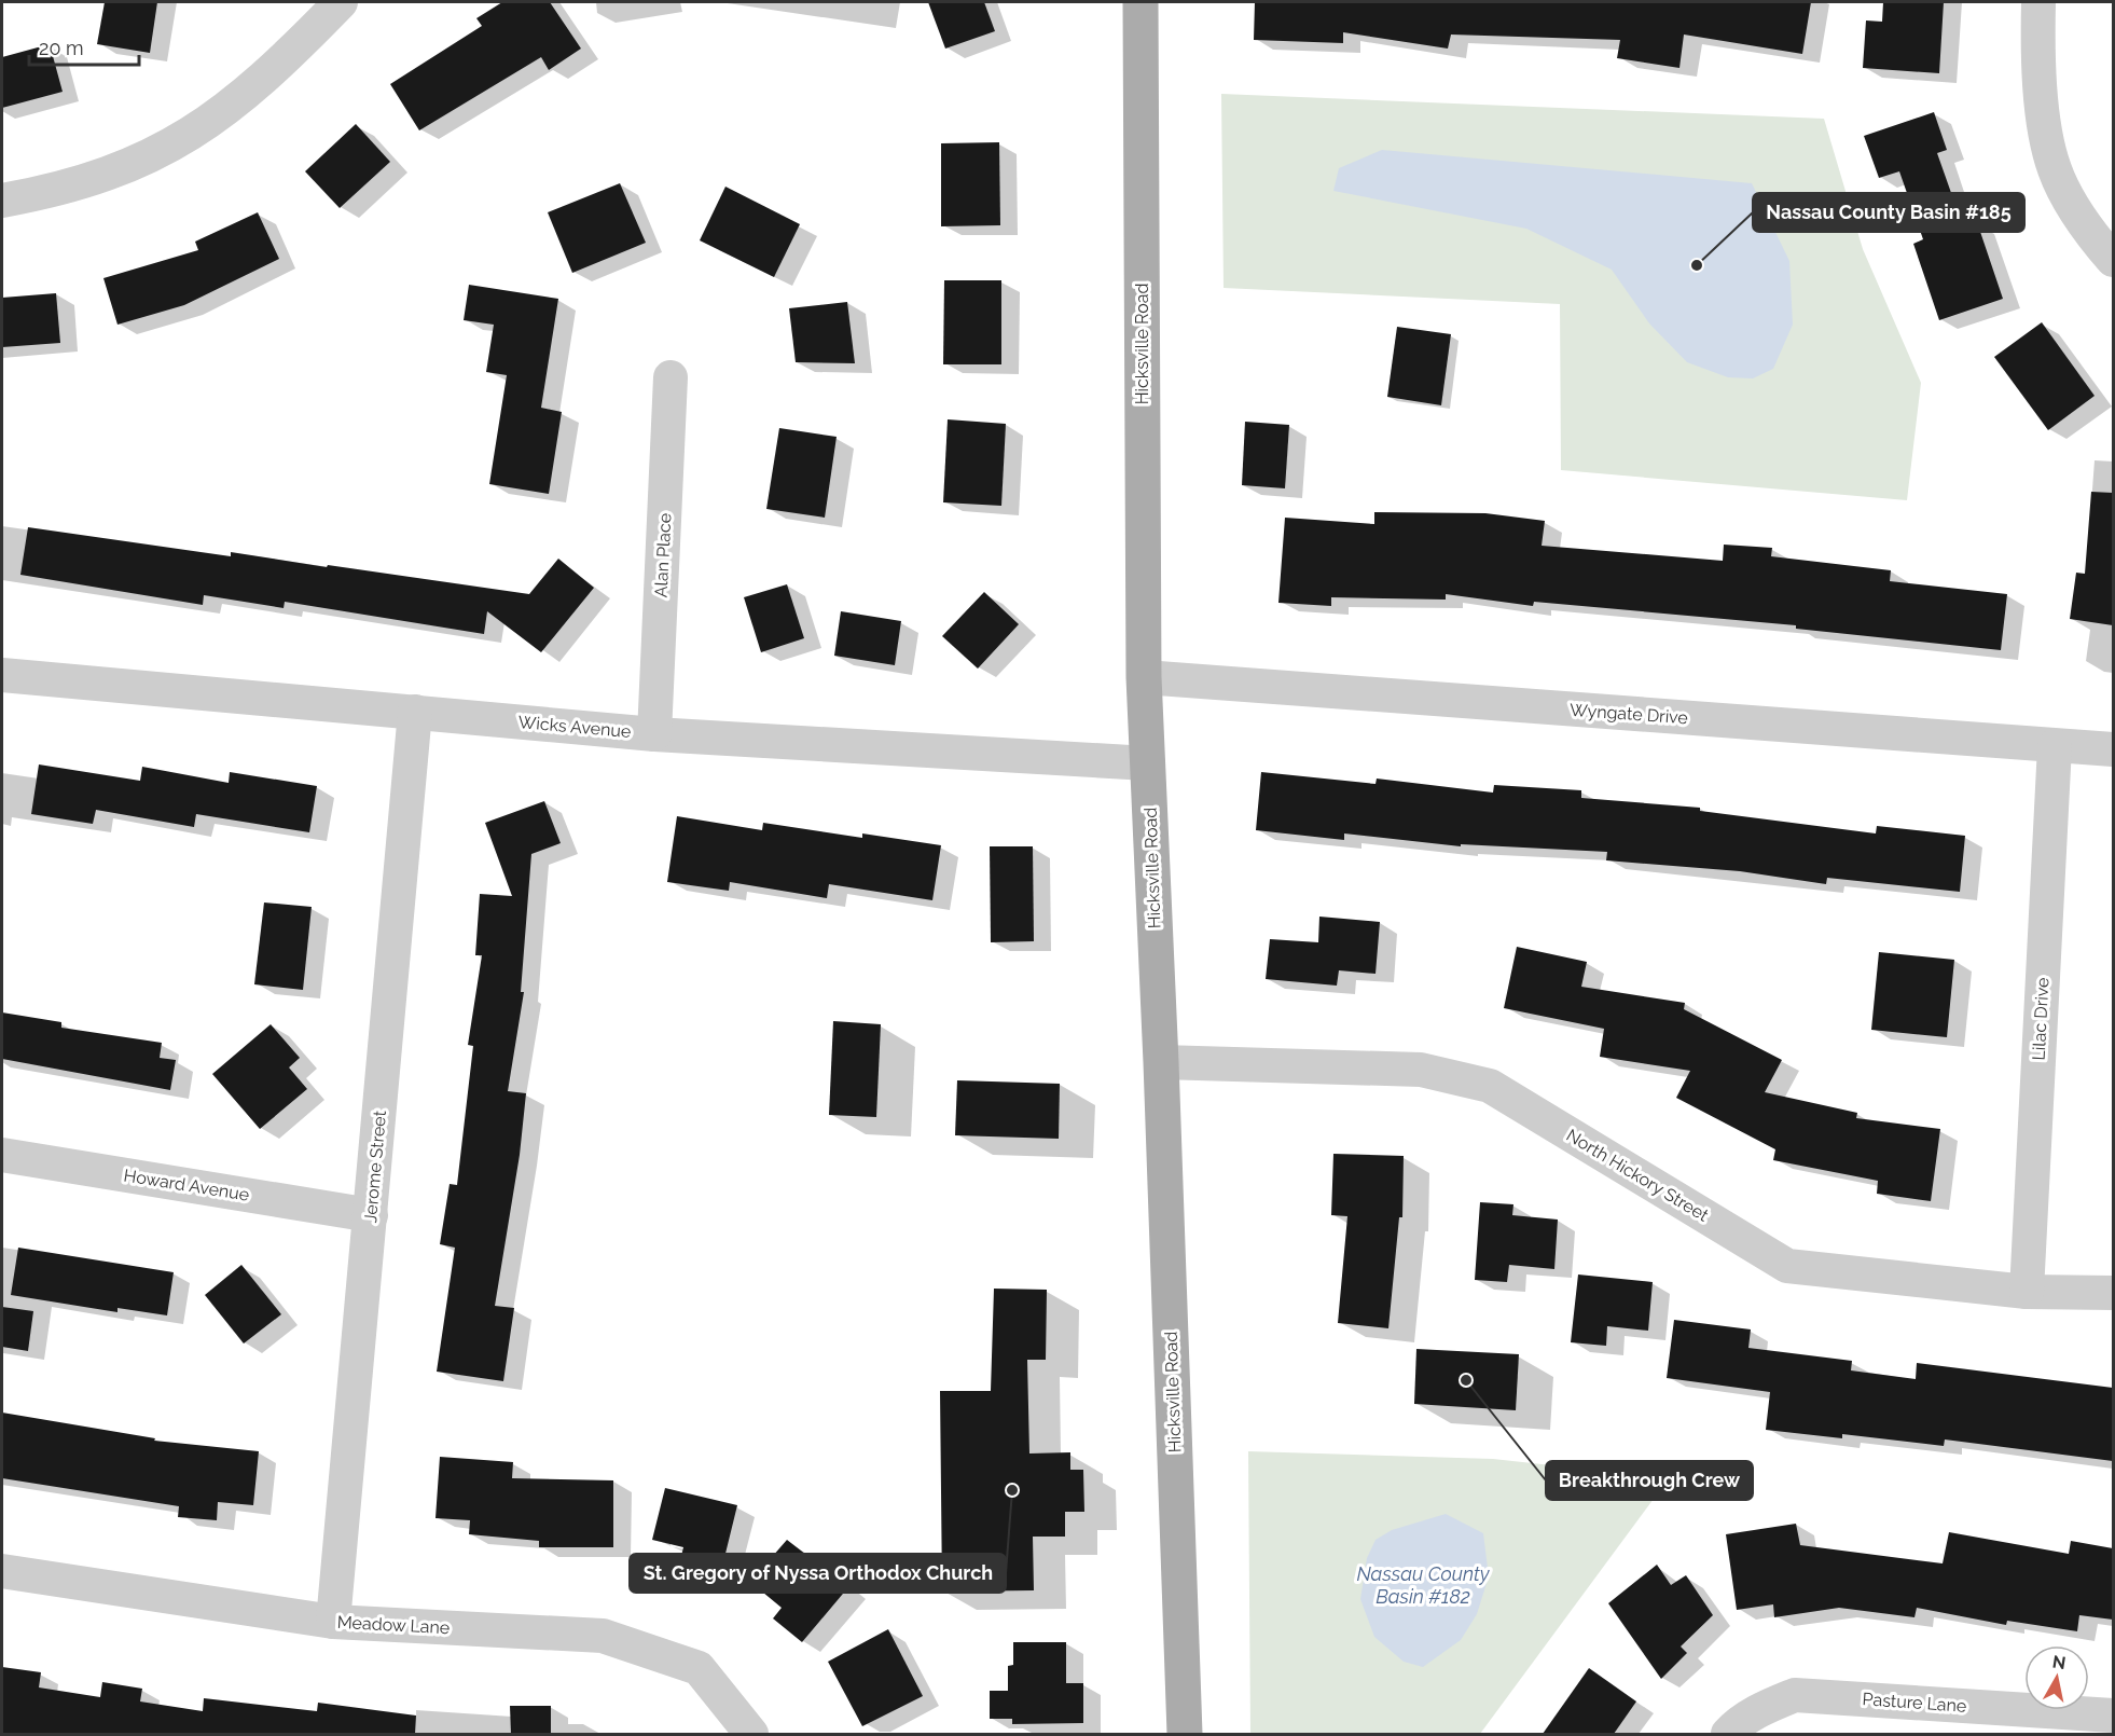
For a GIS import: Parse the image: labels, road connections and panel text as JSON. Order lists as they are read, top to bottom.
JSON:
{
  "streets": {
    "main road": ["Hicksville Road"],
    "street": [
      "Alan Place",
      "Wyngate Drive",
      "Wicks Avenue",
      "Lilac Drive",
      "Jerome Street",
      "North Hickory Street",
      "Howard Avenue",
      "Meadow Lane",
      "Pasture Lane"
    ]
  },
  "crossings": [
    ["Hicksville Road", "Wyngate Drive"],
    ["Hicksville Road", "Wicks Avenue"],
    ["Hicksville Road", "North Hickory Street"],
    ["Alan Place", "Wicks Avenue"],
    ["Wyngate Drive", "Lilac Drive"],
    ["Wicks Avenue", "Jerome Street"],
    ["Lilac Drive", "North Hickory Street"],
    ["Jerome Street", "Howard Avenue"],
    ["Jerome Street", "Meadow Lane"]
  ],
  "water": ["Nassau County Basin #182"],
  "places": ["Nassau County Basin #185", "Breakthrough Crew", "St. Gregory of Nyssa Orthodox Church"],
  "scale_bar": "20 m",
  "north": "top"
}
